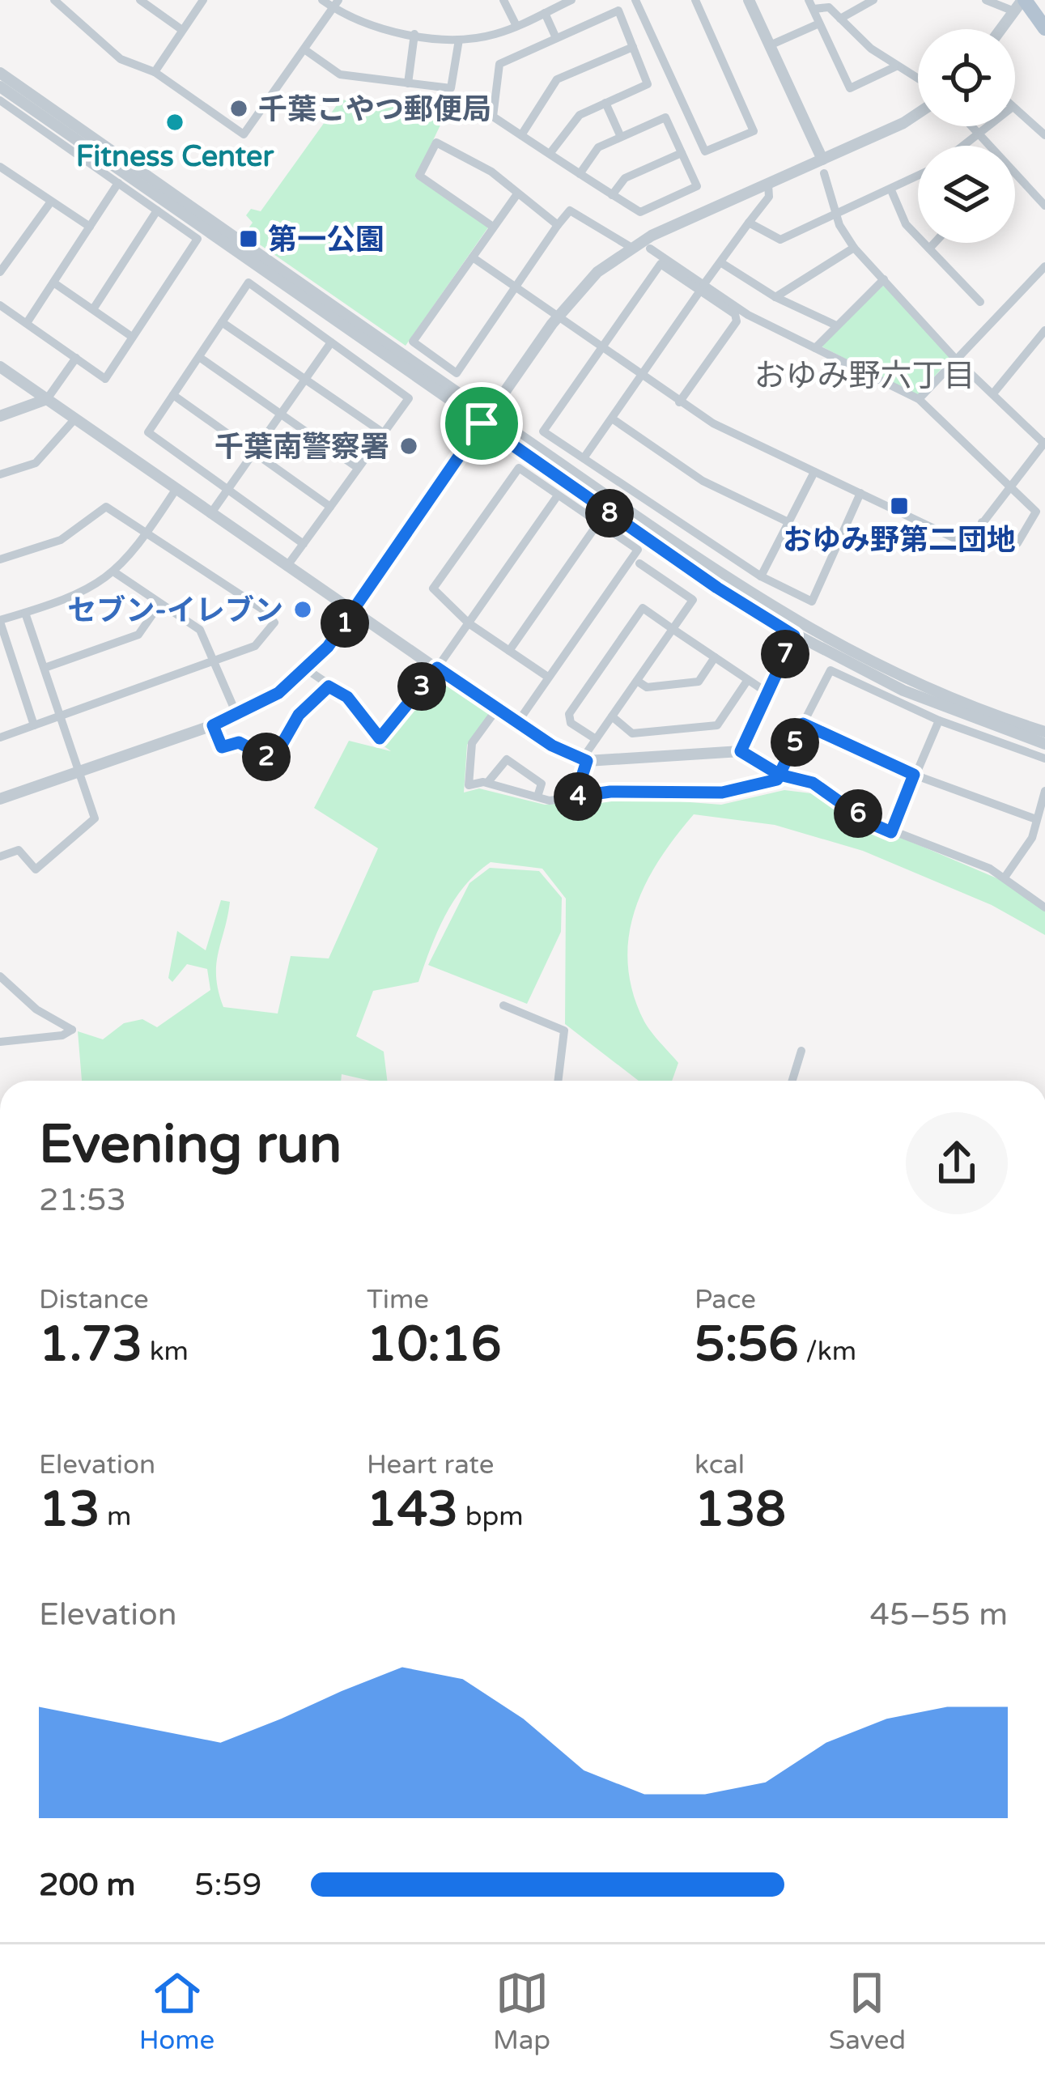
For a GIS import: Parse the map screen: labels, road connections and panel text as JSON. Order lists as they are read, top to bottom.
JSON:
{
  "districts": ["おゆみ野六丁目"],
  "places": {
    "other": [
      "千葉こやつ郵便局",
      "Fitness Center",
      "千葉南警察署",
      "セブン-イレブン"
    ],
    "transit": ["第一公園", "おゆみ野第二団地"]
  },
  "page": {
    "pins": [
      "8",
      "1",
      "7",
      "3",
      "5",
      "2",
      "4",
      "6"
    ],
    "heading": ["Evening run", "21:53"],
    "stats": [
      ["Distance", "1.73 km"],
      ["Time", "10:16"],
      ["Pace", "5:56 /km"],
      ["Elevation", "13 m"],
      ["Heart rate", "143 bpm"],
      ["kcal", "138"]
    ],
    "chart": ["Elevation", "45–55 m"],
    "list": [
      {
        "name": "200 m",
        "note": "5:59"
      }
    ],
    "tabs": ["Home", "Map", "Saved"]
  }
}
